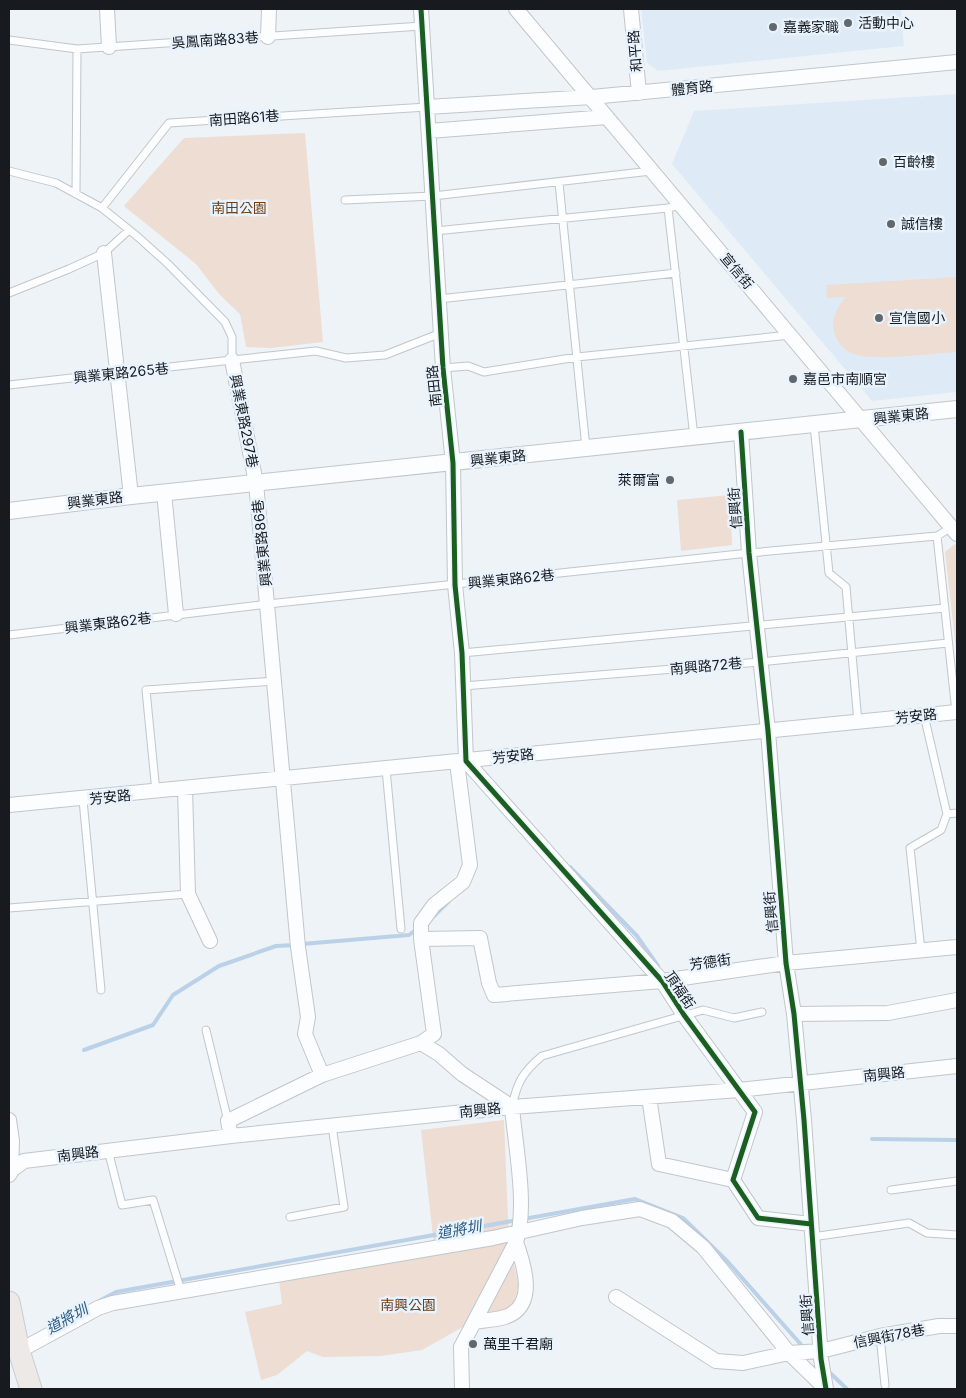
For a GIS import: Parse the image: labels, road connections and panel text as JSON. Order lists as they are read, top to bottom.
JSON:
{
  "streets": {
    "street": [
      "和平路",
      "體育路",
      "宣信街",
      "南田路",
      "興業東路",
      "興業東路297巷",
      "信興街",
      "興業東路86巷",
      "芳安路",
      "芳德街",
      "頂福街",
      "南興路",
      "信興街78巷"
    ],
    "lane": [
      "吳鳳南路83巷",
      "南田路61巷",
      "興業東路265巷",
      "興業東路62巷",
      "南興路72巷"
    ]
  },
  "crossings": [
    ["吳鳳南路83巷", "南田路"],
    ["和平路", "體育路"],
    ["體育路", "南田路61巷"],
    ["體育路", "宣信街"],
    ["體育路", "南田路"],
    ["南田路61巷", "南田路"],
    ["宣信街", "興業東路"],
    ["宣信街", "興業東路62巷"],
    ["興業東路265巷", "南田路"],
    ["興業東路265巷", "興業東路297巷"],
    ["南田路", "興業東路"],
    ["南田路", "興業東路62巷"],
    ["南田路", "南興路72巷"],
    ["南田路", "芳安路"],
    ["南田路", "芳德街"],
    ["南田路", "頂福街"],
    ["興業東路", "興業東路297巷"],
    ["興業東路", "信興街"],
    ["興業東路", "興業東路86巷"],
    ["興業東路297巷", "興業東路86巷"],
    ["信興街", "興業東路62巷"],
    ["信興街", "南興路72巷"],
    ["信興街", "芳安路"],
    ["信興街", "芳德街"],
    ["信興街", "南興路"],
    ["信興街", "信興街78巷"],
    ["興業東路86巷", "興業東路62巷"],
    ["興業東路86巷", "芳安路"],
    ["芳安路", "頂福街"],
    ["芳德街", "頂福街"],
    ["頂福街", "南興路"]
  ],
  "water": ["道將圳"],
  "parks": ["南田公園", "南興公園"],
  "places": [
    "活動中心",
    "嘉義家職",
    "百齡樓",
    "誠信樓",
    "宣信國小",
    "嘉邑市南順宮",
    "萊爾富",
    "萬里千君廟"
  ]
}
